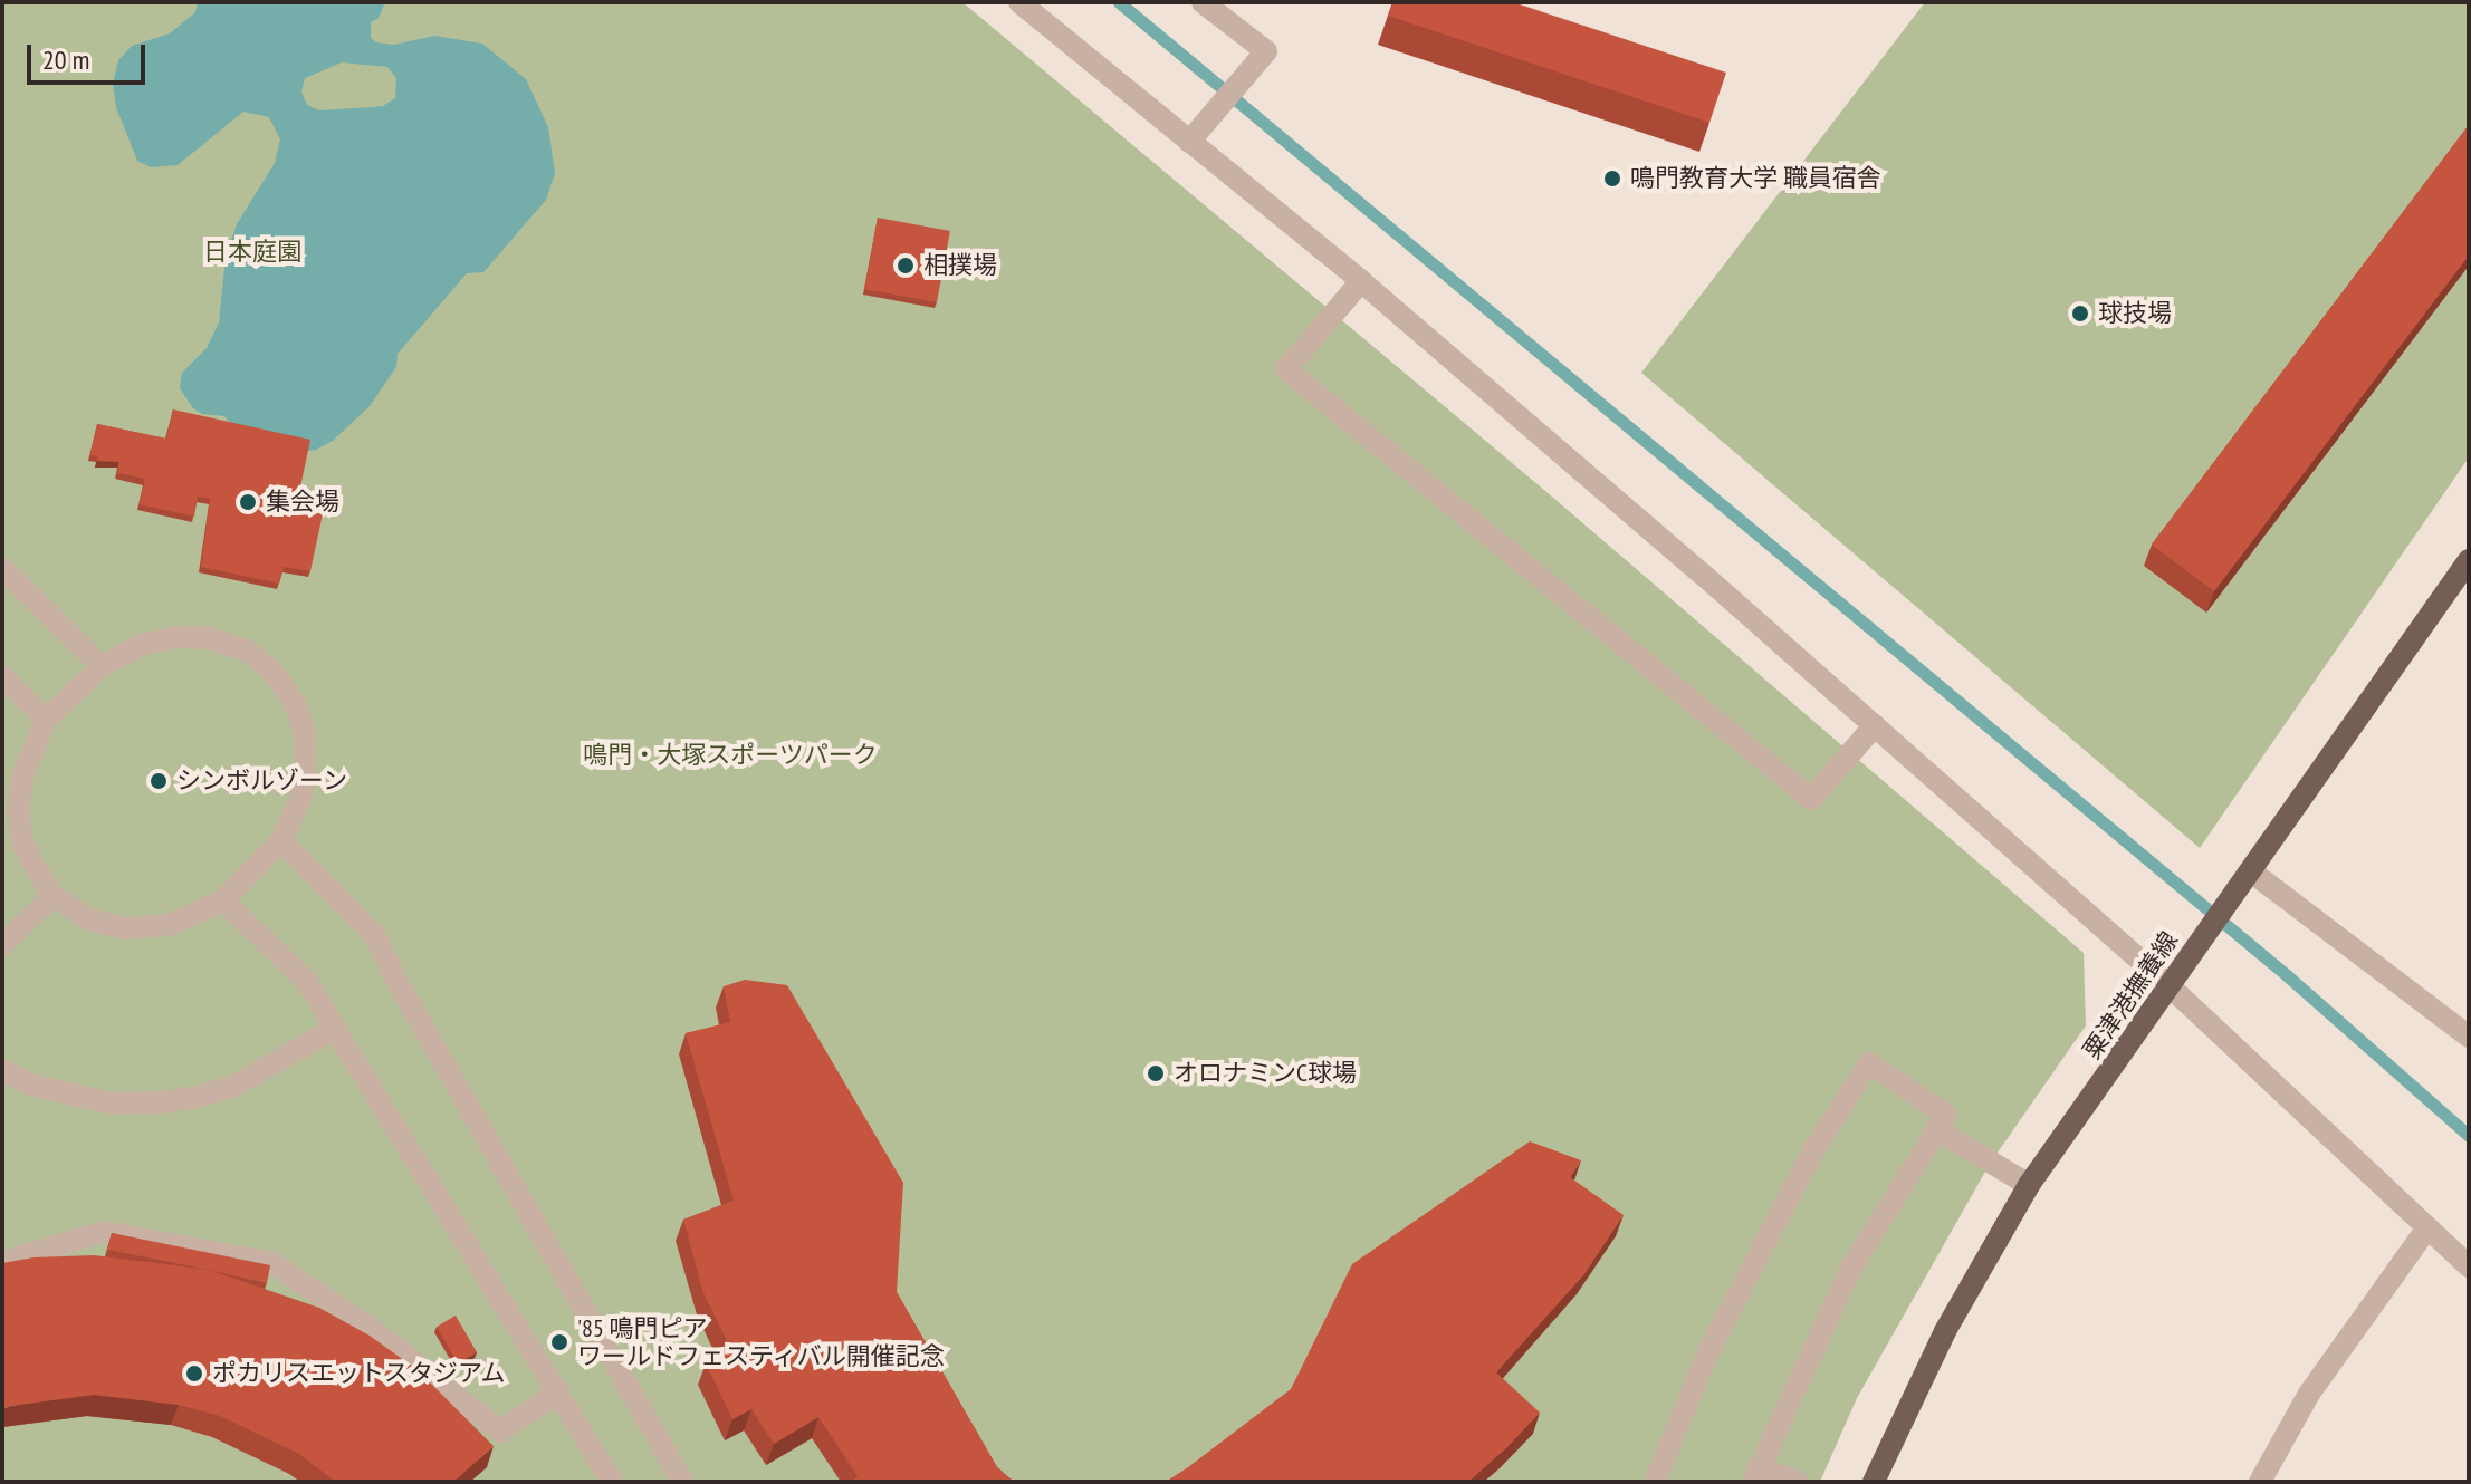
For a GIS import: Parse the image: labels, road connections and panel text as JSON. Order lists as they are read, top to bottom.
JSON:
{
  "streets": {
    "main road": ["粟津港撫養線"]
  },
  "parks": ["日本庭園", "鳴門・大塚スポーツパーク"],
  "places": [
    "鳴門教育大学 職員宿舎",
    "相撲場",
    "球技場",
    "集会場",
    "シンボルゾーン",
    "オロナミンC球場",
    "'85 鳴門ピア ワールドフェスティバル開催記念",
    "ポカリスエットスタジアム"
  ],
  "scale_bar": "20 m"
}
